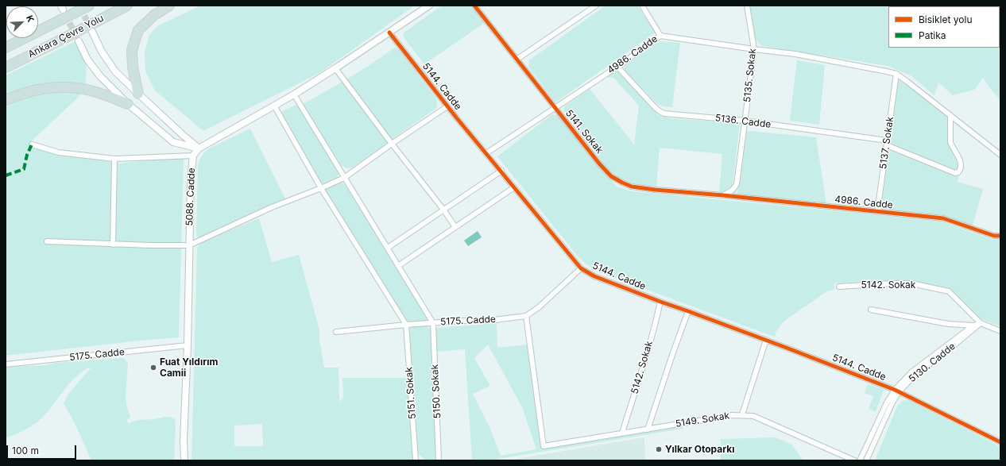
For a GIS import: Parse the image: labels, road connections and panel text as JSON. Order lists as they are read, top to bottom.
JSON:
{
  "streets": {
    "highway": ["Ankara Çevre Yolu"],
    "street": [
      "4986. Cadde",
      "5135. Sokak",
      "5144. Cadde",
      "5136. Cadde",
      "5141. Sokak",
      "5137. Sokak",
      "5088. Cadde",
      "5142. Sokak",
      "5175. Cadde",
      "5130. Cadde",
      "5150. Sokak",
      "5151. Sokak",
      "5149. Sokak"
    ]
  },
  "crossings": [
    ["4986. Cadde", "5135. Sokak"],
    ["4986. Cadde", "5144. Cadde"],
    ["4986. Cadde", "5136. Cadde"],
    ["4986. Cadde", "5141. Sokak"],
    ["4986. Cadde", "5137. Sokak"],
    ["5135. Sokak", "5136. Cadde"],
    ["5135. Sokak", "5141. Sokak"],
    ["5144. Cadde", "5088. Cadde"],
    ["5144. Cadde", "5142. Sokak"],
    ["5144. Cadde", "5175. Cadde"],
    ["5144. Cadde", "5130. Cadde"],
    ["5136. Cadde", "5137. Sokak"],
    ["5088. Cadde", "5175. Cadde"],
    ["5142. Sokak", "5130. Cadde"],
    ["5142. Sokak", "5149. Sokak"],
    ["5175. Cadde", "5150. Sokak"],
    ["5175. Cadde", "5151. Sokak"],
    ["5175. Cadde", "5149. Sokak"]
  ],
  "places": ["Fuat Yıldırım Camii", "Yılkar Otoparkı"],
  "legend": ["Bisiklet yolu", "Patika"],
  "scale_bar": "100 m",
  "north": "top right"
}
